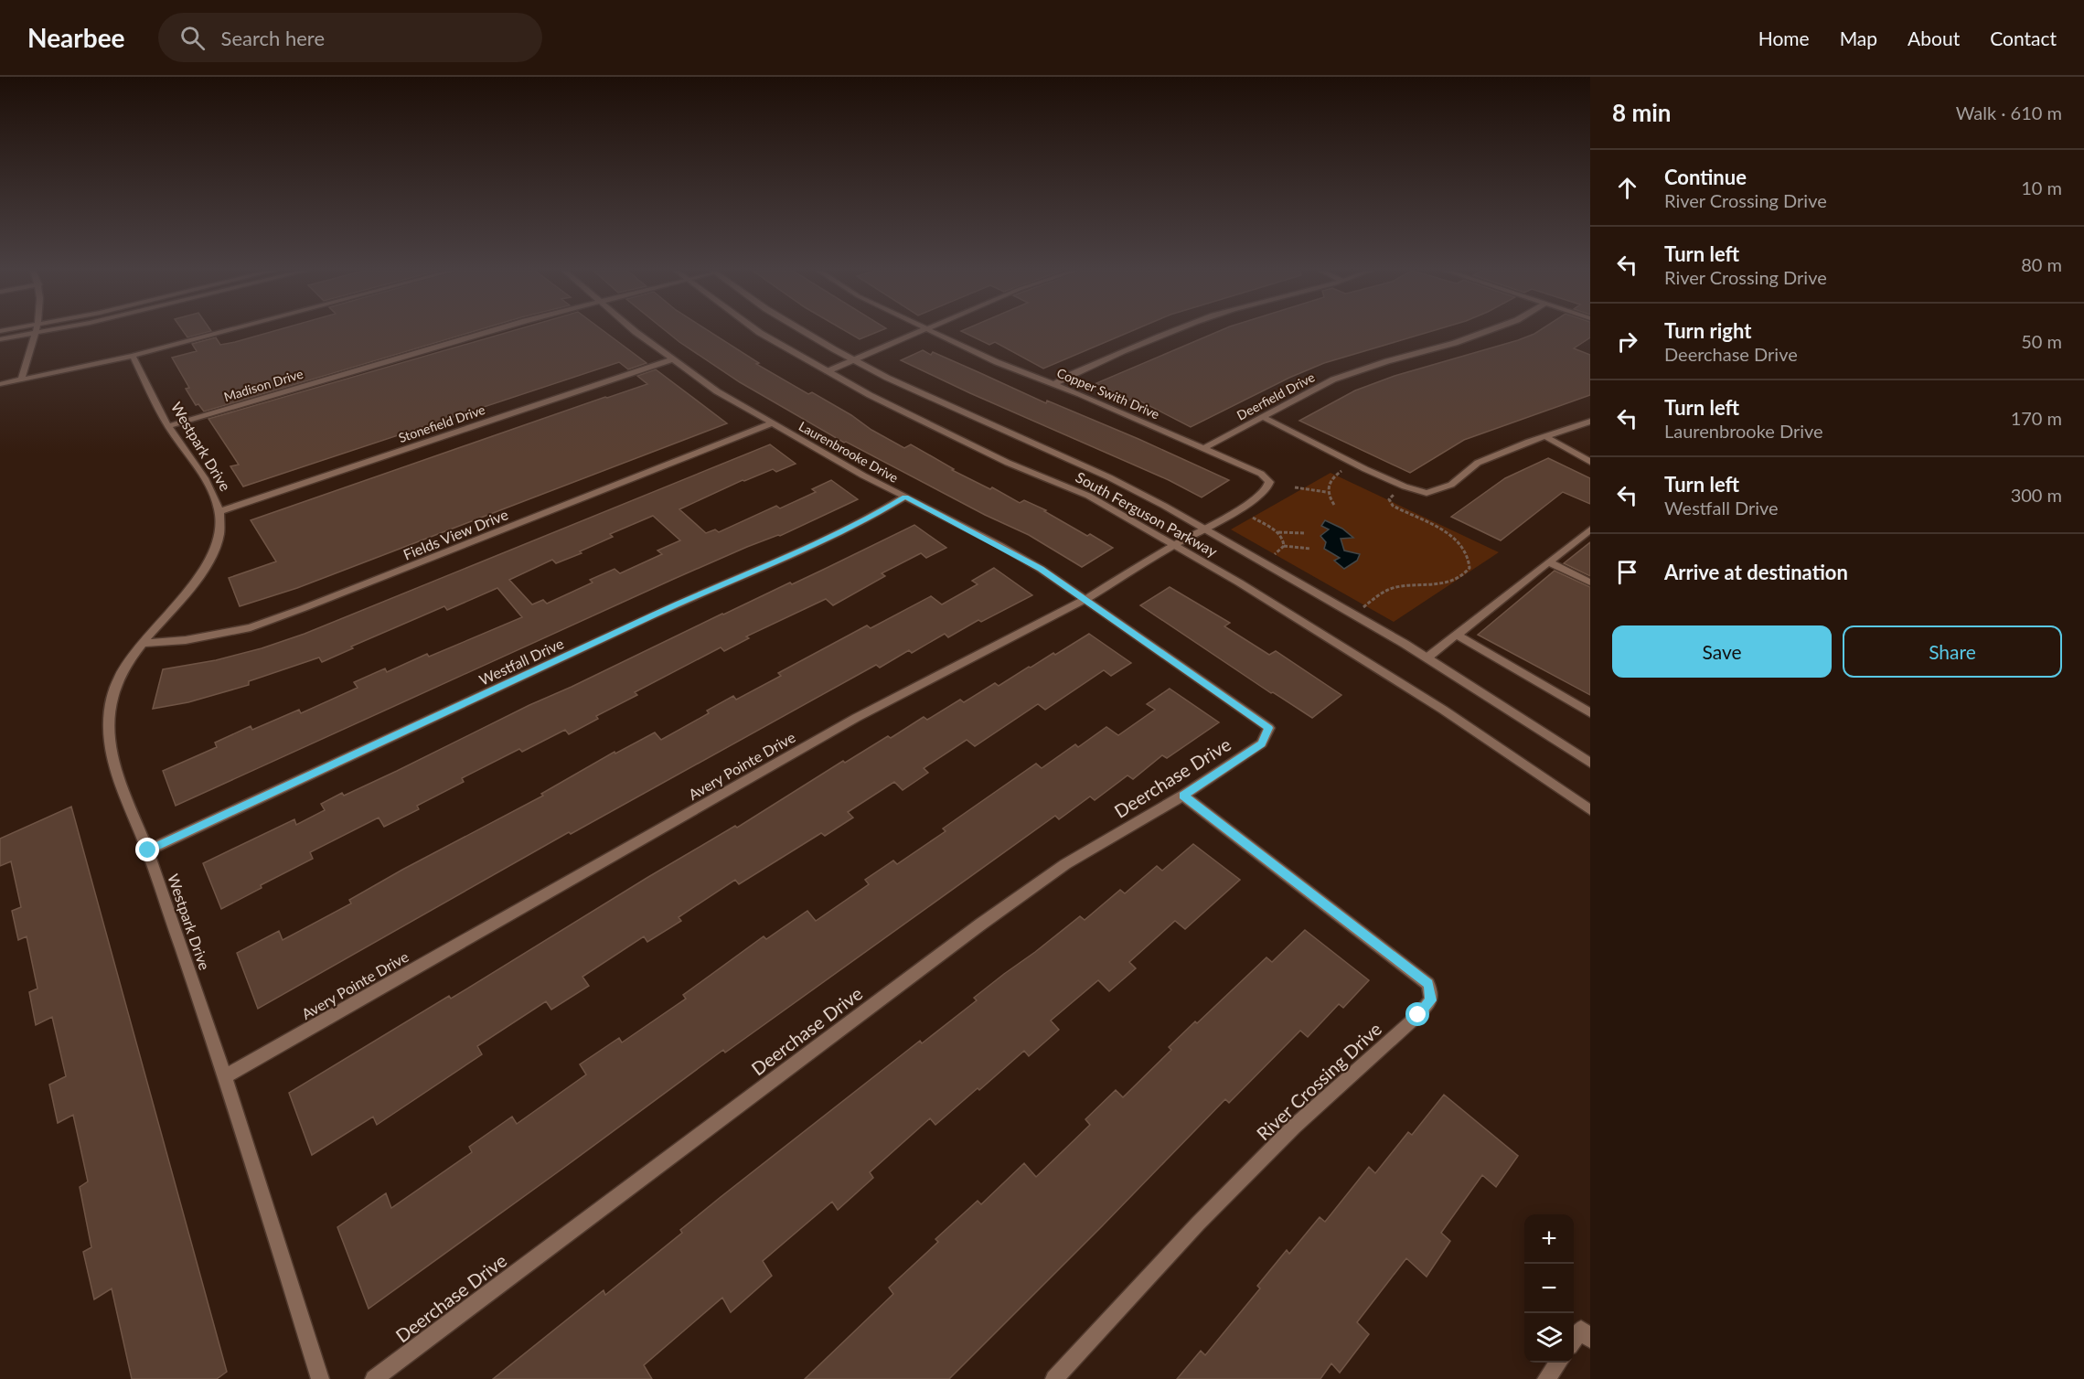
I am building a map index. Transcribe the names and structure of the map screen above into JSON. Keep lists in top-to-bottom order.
{
  "streets": {
    "street": [
      "Madison Drive",
      "Copper Swith Drive",
      "Deerfield Drive",
      "Stonefield Drive",
      "Westpark Drive",
      "Laurenbrooke Drive",
      "South Ferguson Parkway",
      "Fields View Drive",
      "Westfall Drive",
      "Avery Pointe Drive",
      "Deerchase Drive",
      "River Crossing Drive"
    ]
  },
  "crossings": [
    ["Madison Drive", "Westpark Drive"],
    ["Copper Swith Drive", "Deerfield Drive"],
    ["Copper Swith Drive", "Avery Pointe Drive"],
    ["Stonefield Drive", "Westpark Drive"],
    ["Stonefield Drive", "Laurenbrooke Drive"],
    ["Westpark Drive", "Fields View Drive"],
    ["Westpark Drive", "Westfall Drive"],
    ["Westpark Drive", "Avery Pointe Drive"],
    ["Laurenbrooke Drive", "Fields View Drive"],
    ["Laurenbrooke Drive", "Westfall Drive"],
    ["Laurenbrooke Drive", "Avery Pointe Drive"],
    ["Laurenbrooke Drive", "Deerchase Drive"],
    ["South Ferguson Parkway", "Avery Pointe Drive"],
    ["Deerchase Drive", "River Crossing Drive"]
  ],
  "page": {
    "header": "Nearbee",
    "search": "Search here",
    "nav": [
      "Home",
      "Map",
      "About",
      "Contact"
    ],
    "heading": ["8 min", "Walk · 610 m"],
    "list": [
      ["Continue", "River Crossing Drive", "10 m"],
      ["Turn left", "River Crossing Drive", "80 m"],
      ["Turn right", "Deerchase Drive", "50 m"],
      ["Turn left", "Laurenbrooke Drive", "170 m"],
      ["Turn left", "Westfall Drive", "300 m"],
      "Arrive at destination"
    ],
    "buttons": ["Save", "Share"],
    "map_buttons": ["+", "−"]
  }
}
